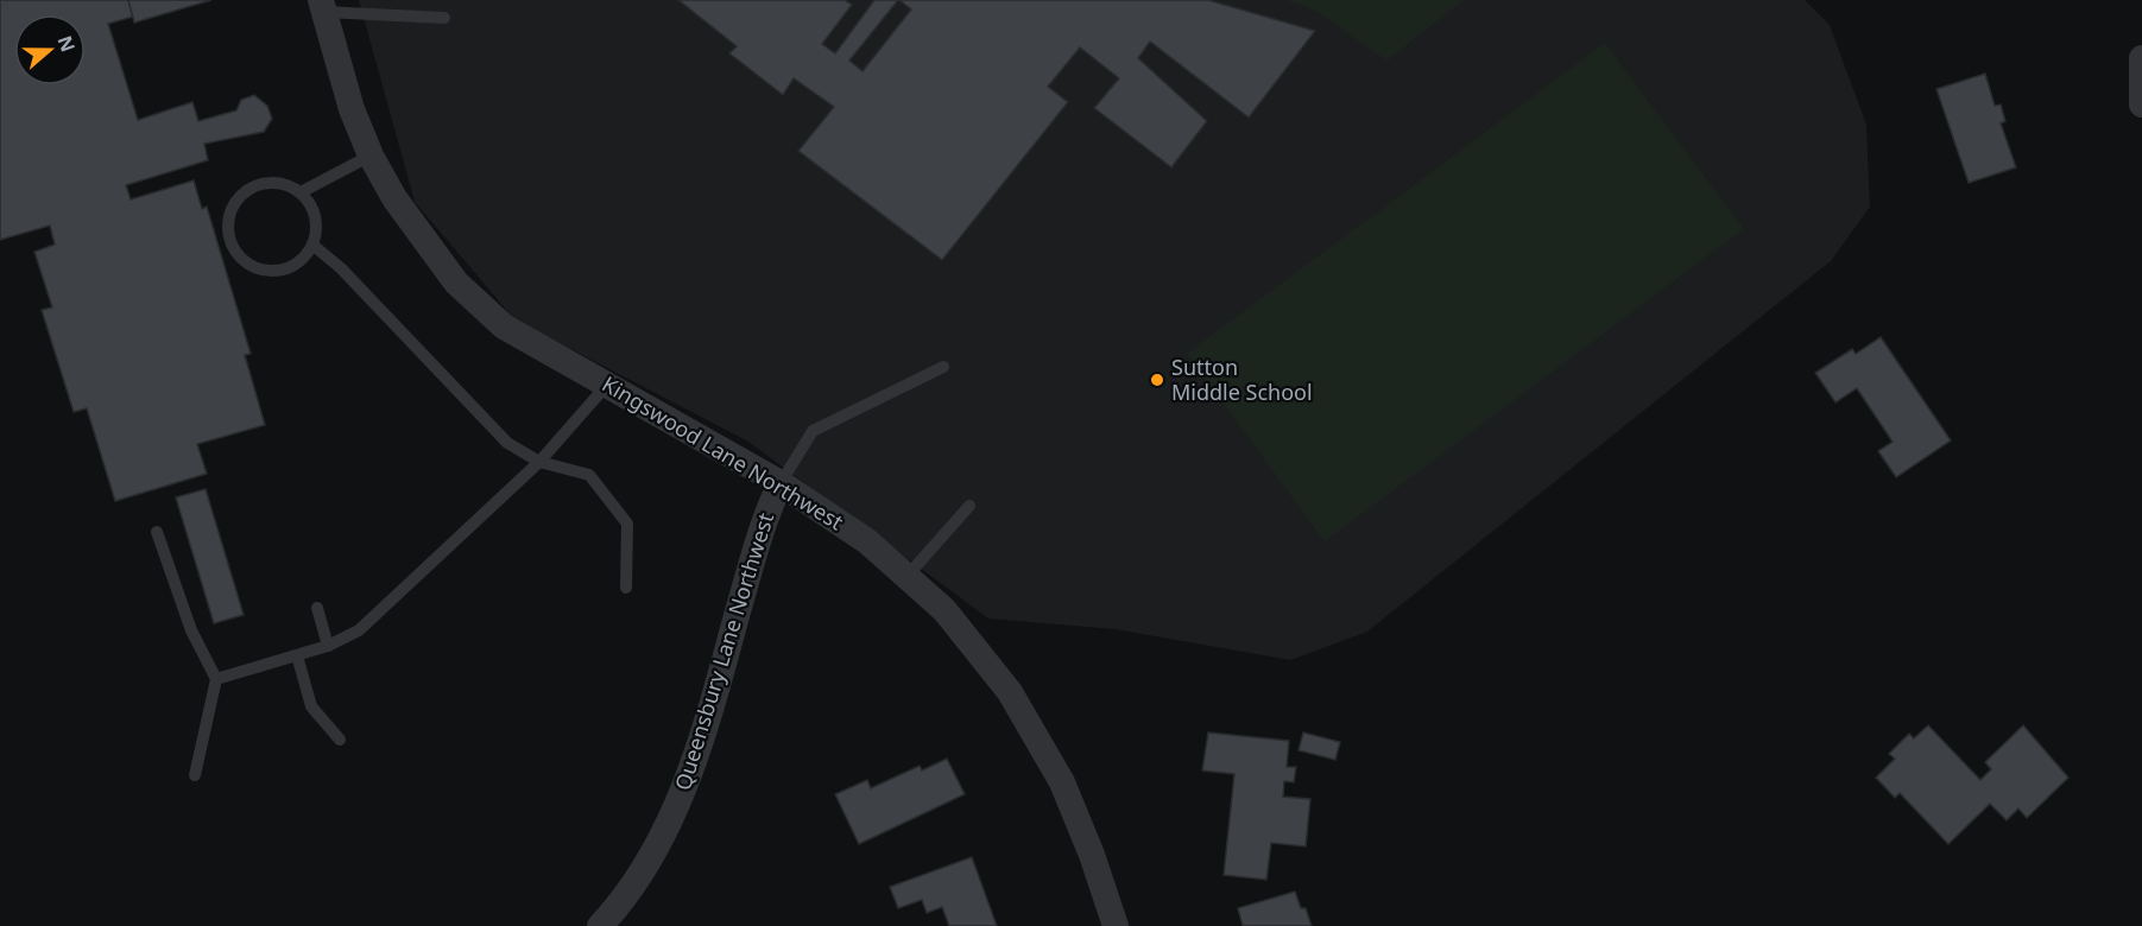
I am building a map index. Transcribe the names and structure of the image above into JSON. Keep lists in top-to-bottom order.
{
  "streets": {
    "street": ["Kingswood Lane Northwest", "Queensbury Lane Northwest"]
  },
  "crossings": [
    ["Kingswood Lane Northwest", "Queensbury Lane Northwest"]
  ],
  "places": ["Sutton Middle School"],
  "north": "right"
}
